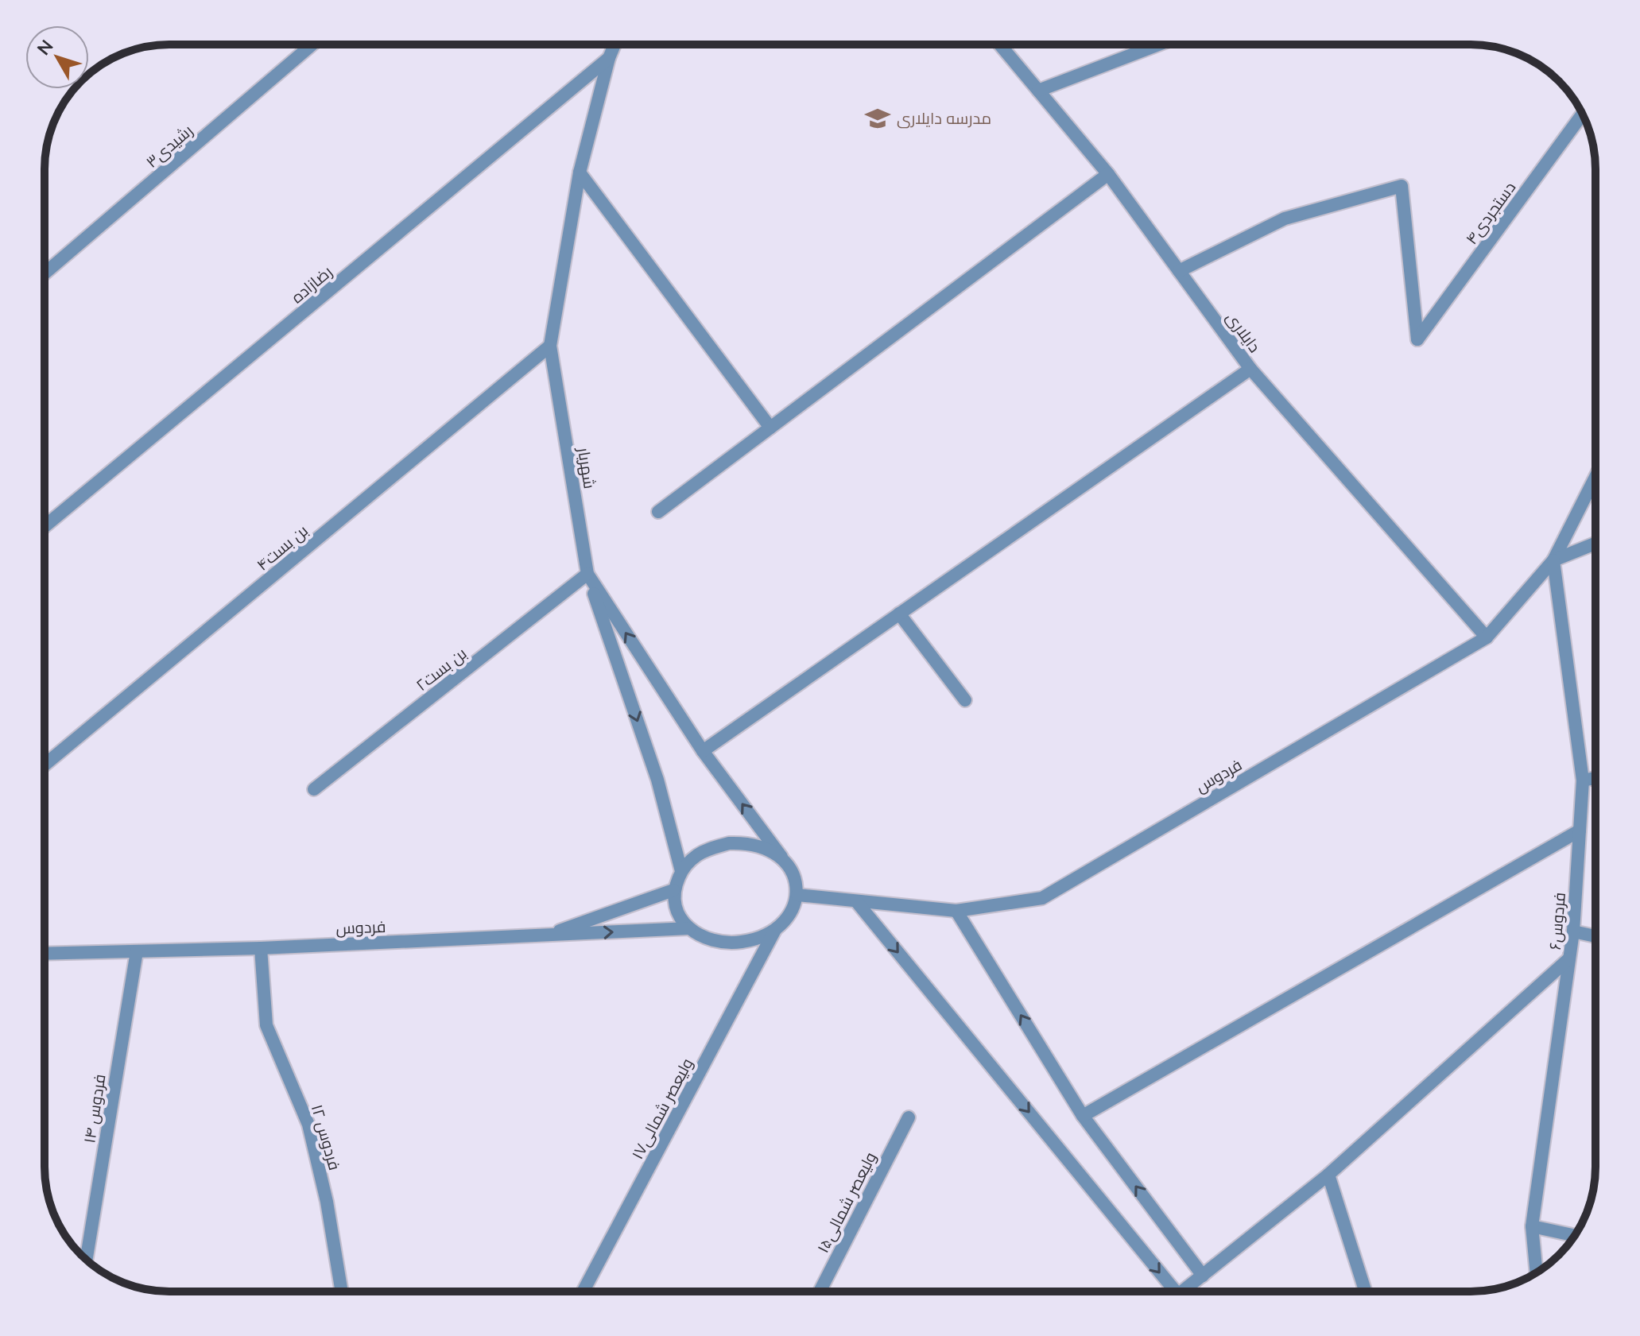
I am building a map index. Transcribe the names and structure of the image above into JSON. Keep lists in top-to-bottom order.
{
  "streets": {
    "street": [
      "رشیدی۳",
      "دستجردی۴",
      "رضازاده",
      "دایلاری",
      "شهریار",
      "بن بست۴",
      "بن بست۲",
      "فردوس",
      "فردوس۶",
      "فردوس ۱۴",
      "ولیعصر شمالی۱۷",
      "فردوس ۱۲",
      "ولیعصر شمالی۱۵"
    ]
  },
  "crossings": [
    ["دستجردی۴", "دایلاری"],
    ["رضازاده", "شهریار"],
    ["دایلاری", "فردوس"],
    ["شهریار", "بن بست۴"],
    ["شهریار", "بن بست۲"],
    ["شهریار", "فردوس"],
    ["شهریار", "ولیعصر شمالی۱۷"],
    ["فردوس", "فردوس۶"],
    ["فردوس", "فردوس ۱۴"],
    ["فردوس", "ولیعصر شمالی۱۷"],
    ["فردوس", "فردوس ۱۲"]
  ],
  "places": {
    "school or university": ["مدرسه دایلاری"]
  },
  "north": "top left"
}
